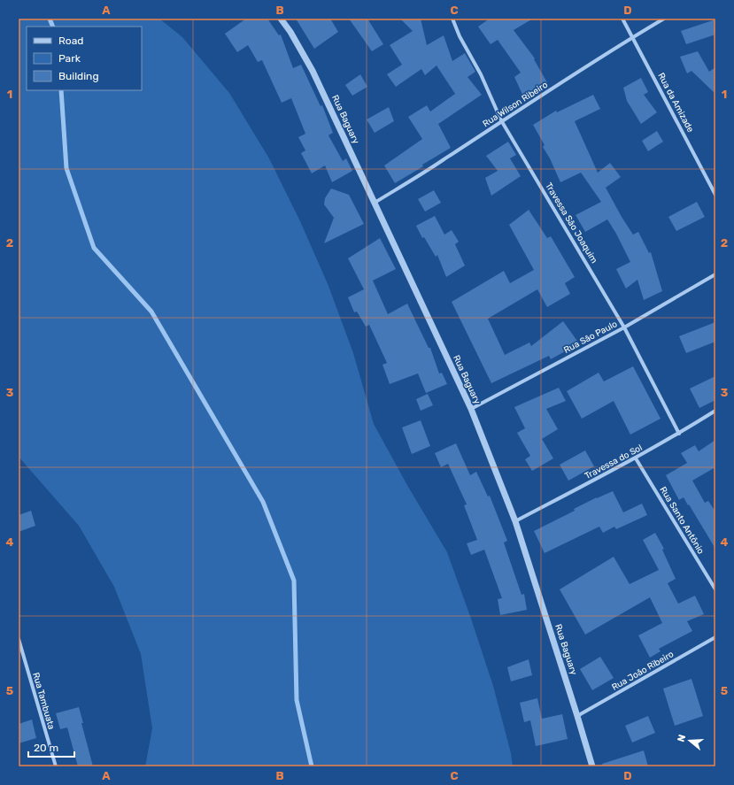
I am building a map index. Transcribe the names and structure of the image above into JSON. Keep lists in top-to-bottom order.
{
  "streets": {
    "street": [
      "Rua da Amizade",
      "Rua Wilson Ribeiro",
      "Rua Baguary",
      "Travessa São Joaquim",
      "Rua São Paulo",
      "Travessa do Sol",
      "Rua Santo Antônio",
      "Rua João Ribeiro",
      "Rua Tambuata"
    ]
  },
  "crossings": [
    ["Rua da Amizade", "Rua Wilson Ribeiro"],
    ["Rua Wilson Ribeiro", "Rua Baguary"],
    ["Rua Wilson Ribeiro", "Travessa São Joaquim"],
    ["Rua Baguary", "Rua São Paulo"],
    ["Rua Baguary", "Travessa do Sol"],
    ["Rua Baguary", "Rua João Ribeiro"],
    ["Travessa São Joaquim", "Rua São Paulo"],
    ["Travessa São Joaquim", "Travessa do Sol"],
    ["Travessa do Sol", "Rua Santo Antônio"]
  ],
  "legend": ["Road", "Park", "Building"],
  "scale_bar": "20 m",
  "north": "left",
  "grid": {
    "columns": [
      "A",
      "B",
      "C",
      "D"
    ],
    "rows": [
      "1",
      "2",
      "3",
      "4",
      "5"
    ]
  }
}
